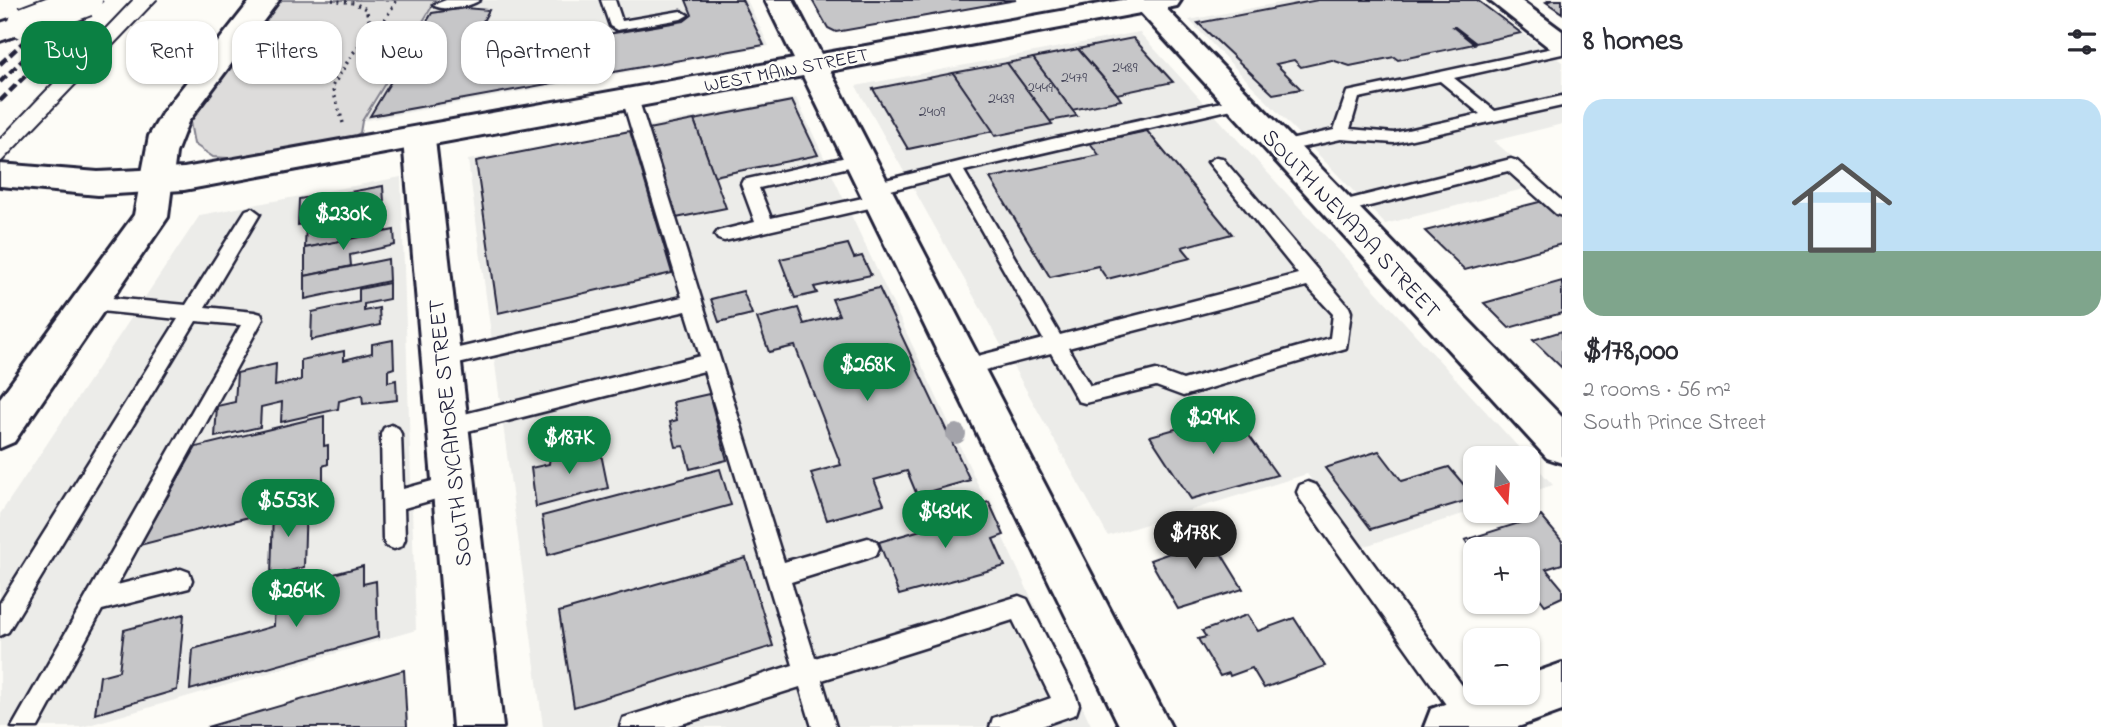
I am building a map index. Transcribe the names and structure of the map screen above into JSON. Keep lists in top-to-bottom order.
{
  "streets": {
    "street": ["WEST MAIN STREET", "SOUTH NEVADA STREET", "SOUTH SYCAMORE STREET"]
  },
  "crossings": [
    ["WEST MAIN STREET", "SOUTH NEVADA STREET"],
    ["WEST MAIN STREET", "SOUTH SYCAMORE STREET"]
  ],
  "house_numbers": [
    "2489",
    "2479",
    "2449",
    "2439",
    "2409"
  ],
  "north": "bottom",
  "page": {
    "heading": "8 homes",
    "chip": [
      "Buy",
      "Rent",
      "Filters",
      "New",
      "Apartment"
    ],
    "list": [
      {
        "name": "$178,000",
        "note": "2 rooms · 56 m² · South Prince Street"
      }
    ],
    "price": [
      "$230K",
      "$268K",
      "$294K",
      "$187K",
      "$553K",
      "$434K",
      "$178K",
      "$264K"
    ],
    "map_buttons": ["+", "−"]
  }
}
